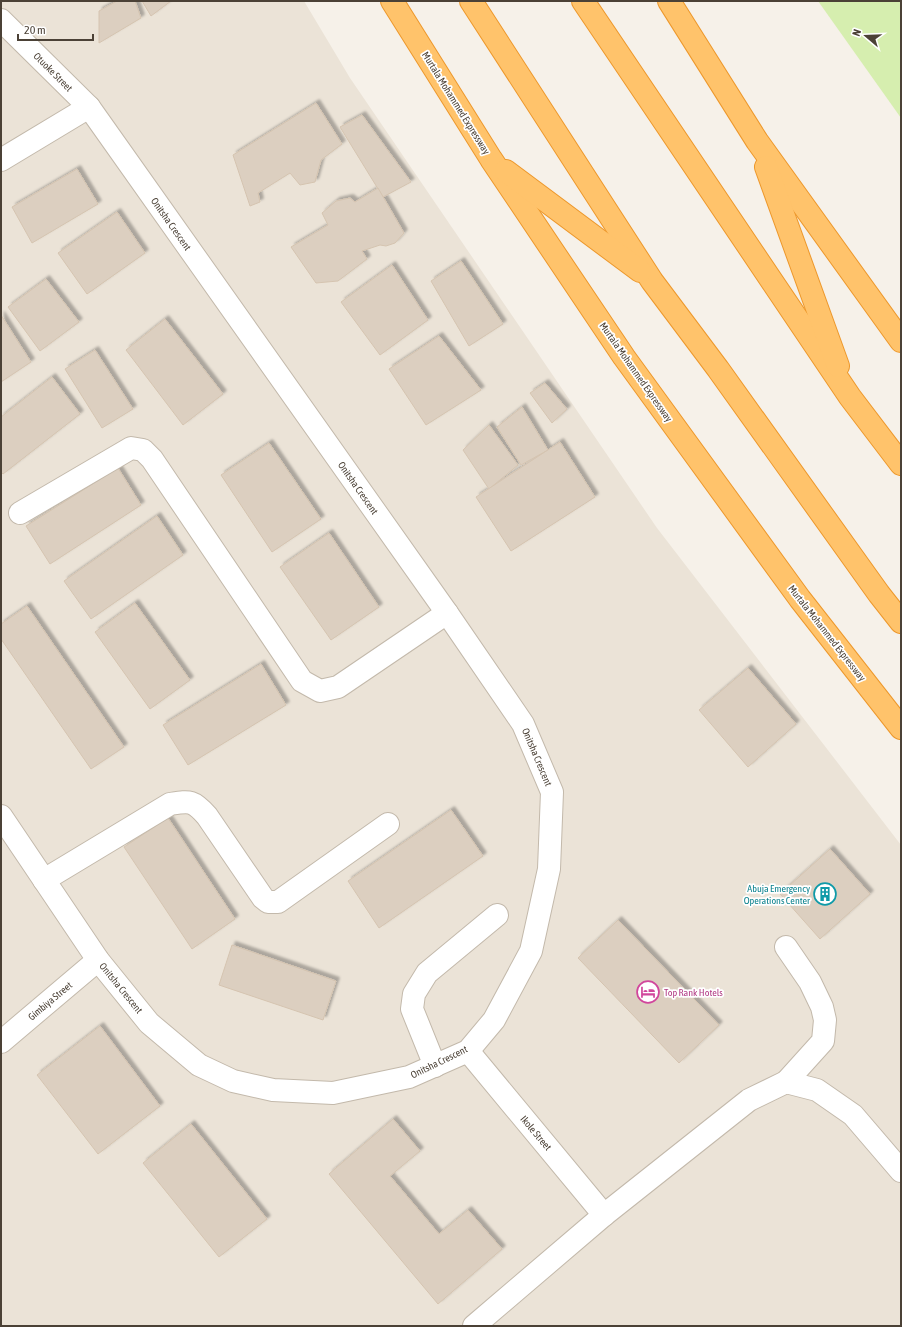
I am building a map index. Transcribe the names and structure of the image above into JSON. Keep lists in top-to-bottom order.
{
  "streets": {
    "highway": ["Murtala Mohammed Expressway"],
    "street": [
      "Otuoke Street",
      "Onitsha Crescent",
      "Gimbiya Street",
      "Ikole Street"
    ]
  },
  "crossings": [
    ["Otuoke Street", "Onitsha Crescent"],
    ["Onitsha Crescent", "Gimbiya Street"],
    ["Onitsha Crescent", "Ikole Street"]
  ],
  "places": {
    "building": ["Abuja Emergency Operations Center"],
    "hotel": ["Top Rank Hotels"]
  },
  "scale_bar": "20 m",
  "north": "left"
}
